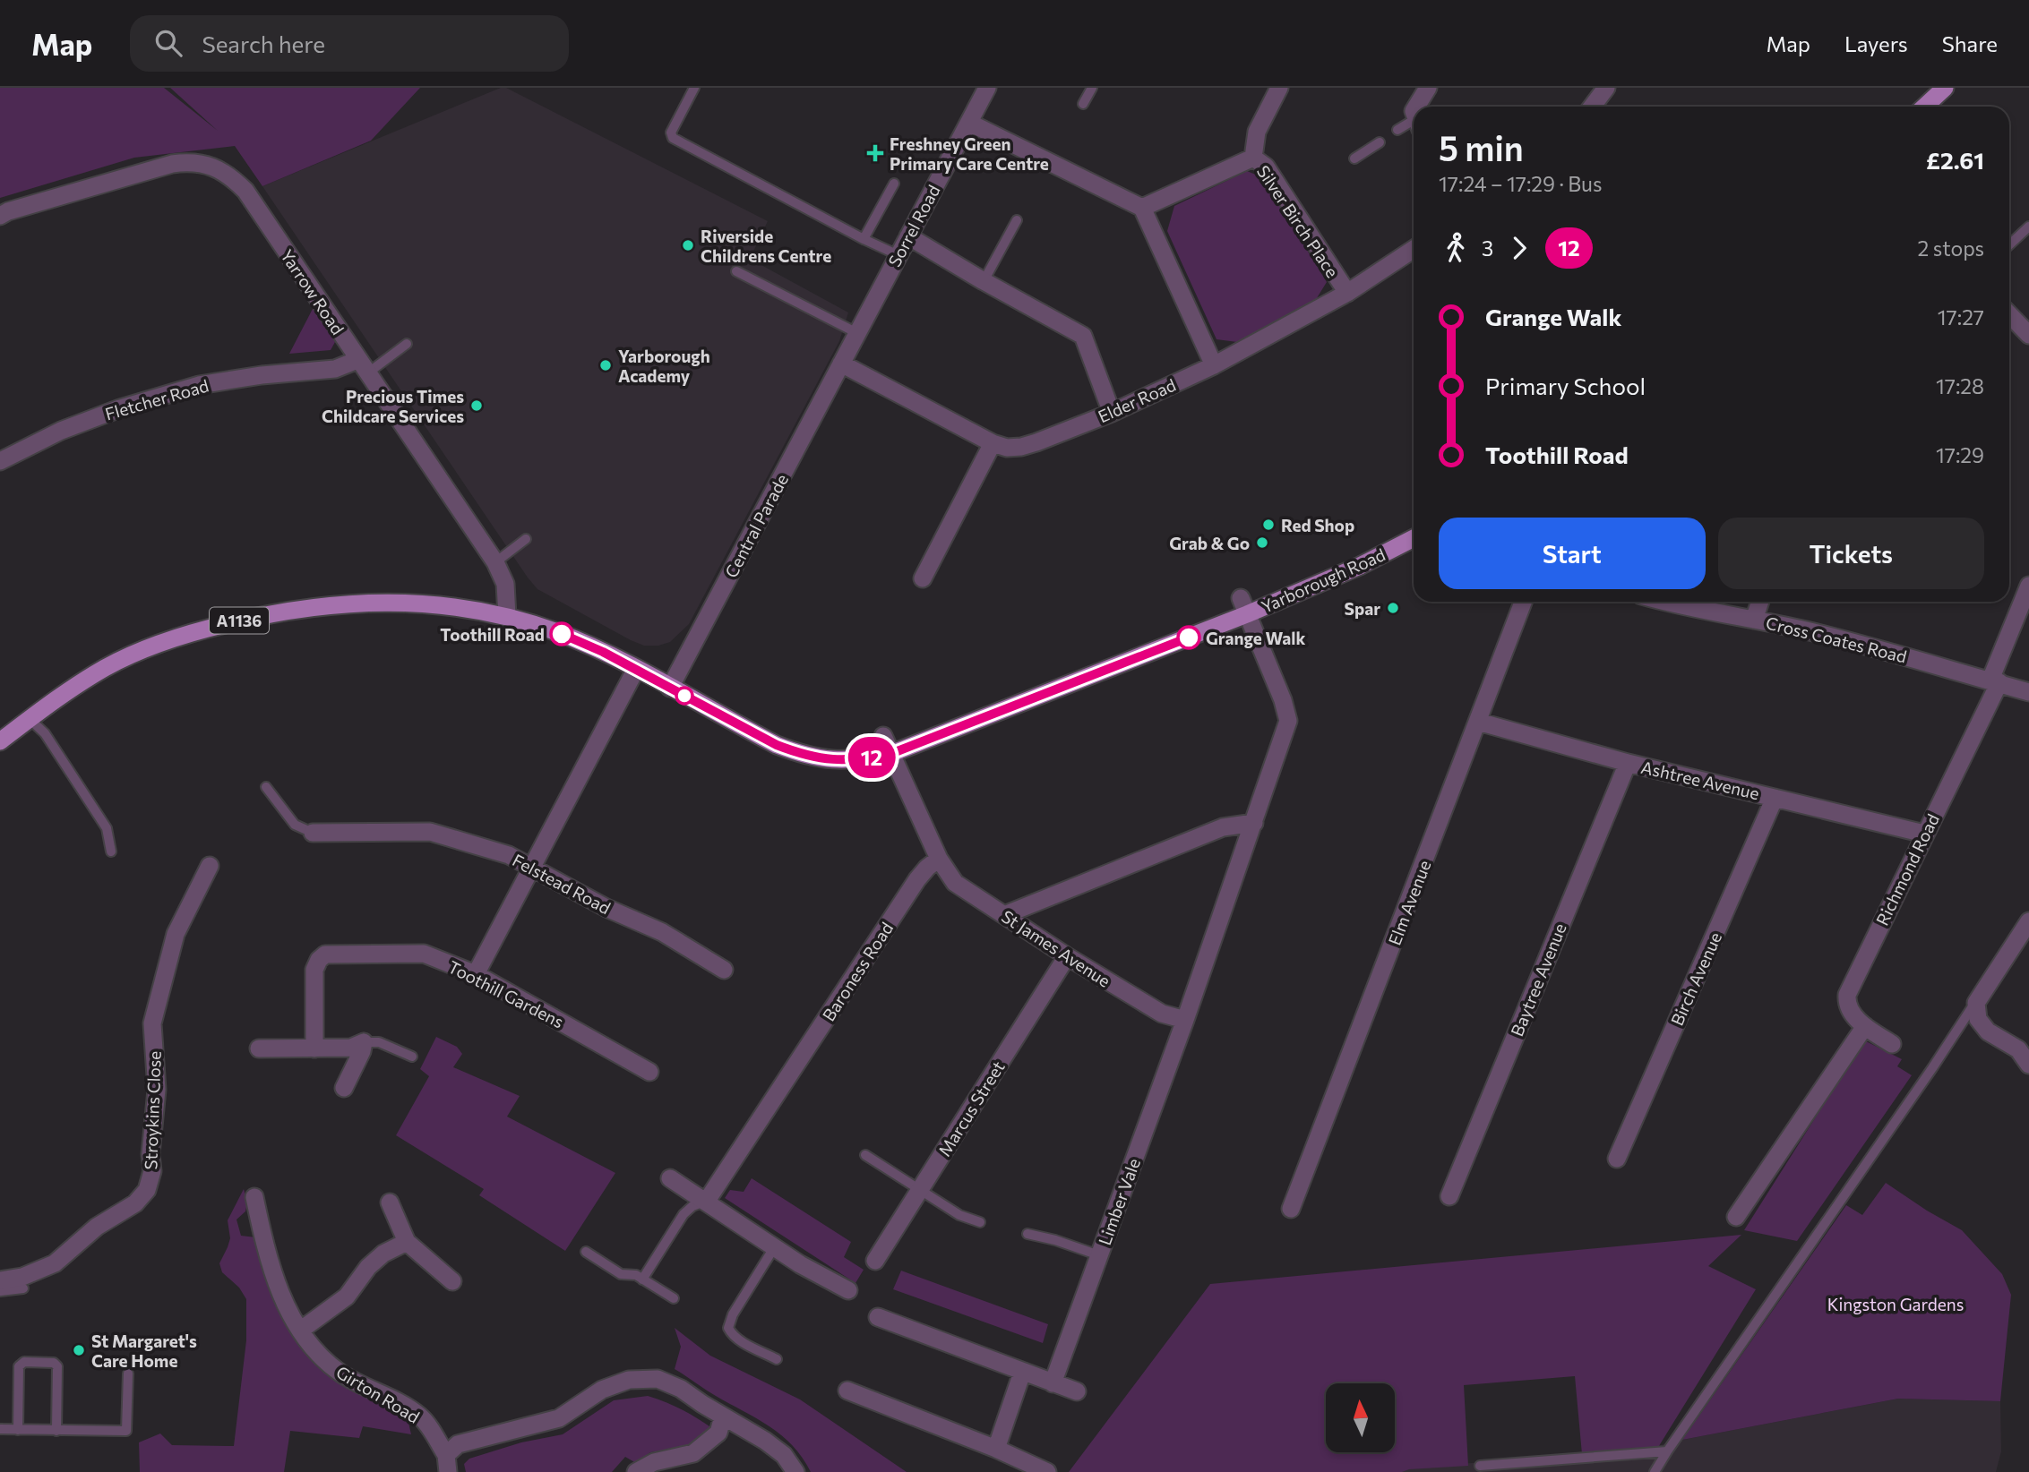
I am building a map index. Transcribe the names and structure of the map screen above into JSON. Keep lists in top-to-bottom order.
{
  "streets": {
    "main road": ["Yarborough Road", "A1136"],
    "street": [
      "Silver Birch Place",
      "Sorrel Road",
      "Yarrow Road",
      "Fletcher Road",
      "Elder Road",
      "Central Parade",
      "Cross Coates Road",
      "Ashtree Avenue",
      "Richmond Road",
      "Felstead Road",
      "Elm Avenue",
      "St James Avenue",
      "Baroness Road",
      "Birch Avenue",
      "Baytree Avenue",
      "Toothill Gardens",
      "Marcus Street",
      "Stroykins Close",
      "Limber Vale",
      "Girton Road"
    ]
  },
  "crossings": [
    ["Silver Birch Place", "Elder Road"],
    ["Sorrel Road", "Elder Road"],
    ["Sorrel Road", "Central Parade"],
    ["Yarrow Road", "Fletcher Road"],
    ["Yarrow Road", "Yarborough Road"],
    ["Elder Road", "Central Parade"],
    ["Central Parade", "Yarborough Road"],
    ["Cross Coates Road", "Richmond Road"],
    ["Ashtree Avenue", "Richmond Road"],
    ["Ashtree Avenue", "Elm Avenue"],
    ["Ashtree Avenue", "Birch Avenue"],
    ["Ashtree Avenue", "Baytree Avenue"],
    ["St James Avenue", "Baroness Road"],
    ["St James Avenue", "Marcus Street"],
    ["St James Avenue", "Limber Vale"]
  ],
  "parks": ["Kingston Gardens"],
  "places": {
    "health": ["Freshney Green Primary Care Centre"],
    "other": [
      "Riverside Childrens Centre",
      "Yarborough Academy",
      "Precious Times Childcare Services",
      "Red Shop",
      "Grab & Go",
      "Spar",
      "Toothill Road",
      "Grange Walk",
      "St Margaret's Care Home"
    ]
  },
  "lines": ["bus line 12"],
  "north": "top",
  "page": {
    "header": "Map",
    "search": "Search here",
    "nav": ["Map", "Layers", "Share"],
    "on_map": "12",
    "heading": ["5 min", "17:24 – 17:29 · Bus", "£2.61"],
    "legs": ["3", "12", "2 stops"],
    "list": [
      {
        "name": "Grange Walk",
        "value": "17:27"
      },
      {
        "name": "Primary School",
        "value": "17:28"
      },
      {
        "name": "Toothill Road",
        "value": "17:29"
      }
    ],
    "buttons": ["Start", "Tickets"]
  }
}
